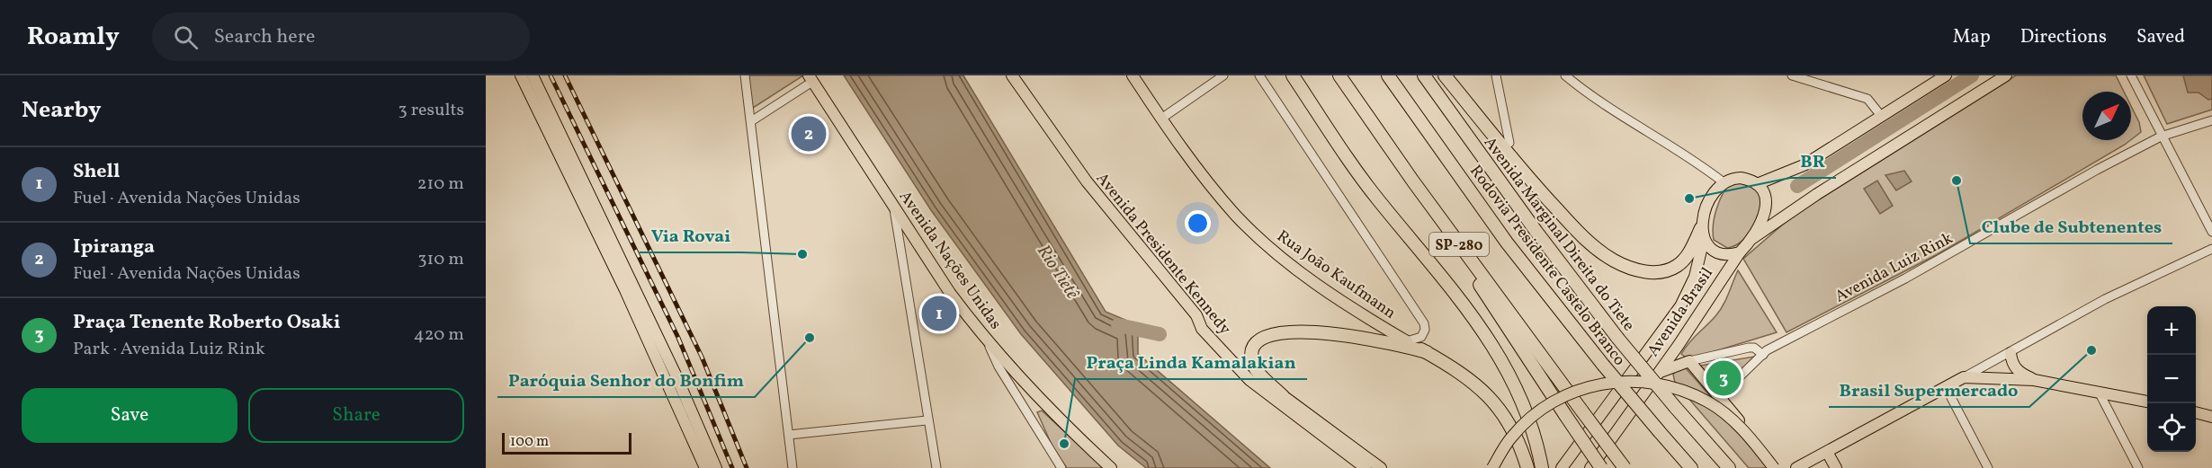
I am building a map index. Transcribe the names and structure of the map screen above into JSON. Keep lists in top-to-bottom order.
{
  "streets": {
    "highway": ["Avenida Marginal Direita do Tiete", "SP-280", "Rodovia Presidente Castelo Branco"],
    "main road": [
      "Avenida Presidente Kennedy",
      "Avenida Nações Unidas",
      "Rua João Kaufmann",
      "Avenida Brasil"
    ],
    "street": ["Avenida Luiz Rink"]
  },
  "water": ["Rio Tietê"],
  "places": [
    "Clube de Subtenentes",
    "BR",
    "Via Rovai",
    "Paróquia Senhor do Bonfim",
    "Brasil Supermercado",
    "Praça Linda Kamalakian"
  ],
  "scale_bar": "100 m",
  "north": "top right",
  "page": {
    "header": "Roamly",
    "search": "Search here",
    "nav": ["Map", "Directions", "Saved"],
    "heading": ["Nearby", "3 results"],
    "pins": ["2", "1", "3"],
    "list": [
      {
        "mark": "1",
        "name": "Shell",
        "note": "Fuel · Avenida Nações Unidas",
        "value": "210 m"
      },
      {
        "mark": "2",
        "name": "Ipiranga",
        "note": "Fuel · Avenida Nações Unidas",
        "value": "310 m"
      },
      {
        "mark": "3",
        "name": "Praça Tenente Roberto Osaki",
        "note": "Park · Avenida Luiz Rink",
        "value": "420 m"
      }
    ],
    "map_buttons": ["+", "−"],
    "buttons": ["Save", "Share"],
    "scale": "100 m"
  }
}
